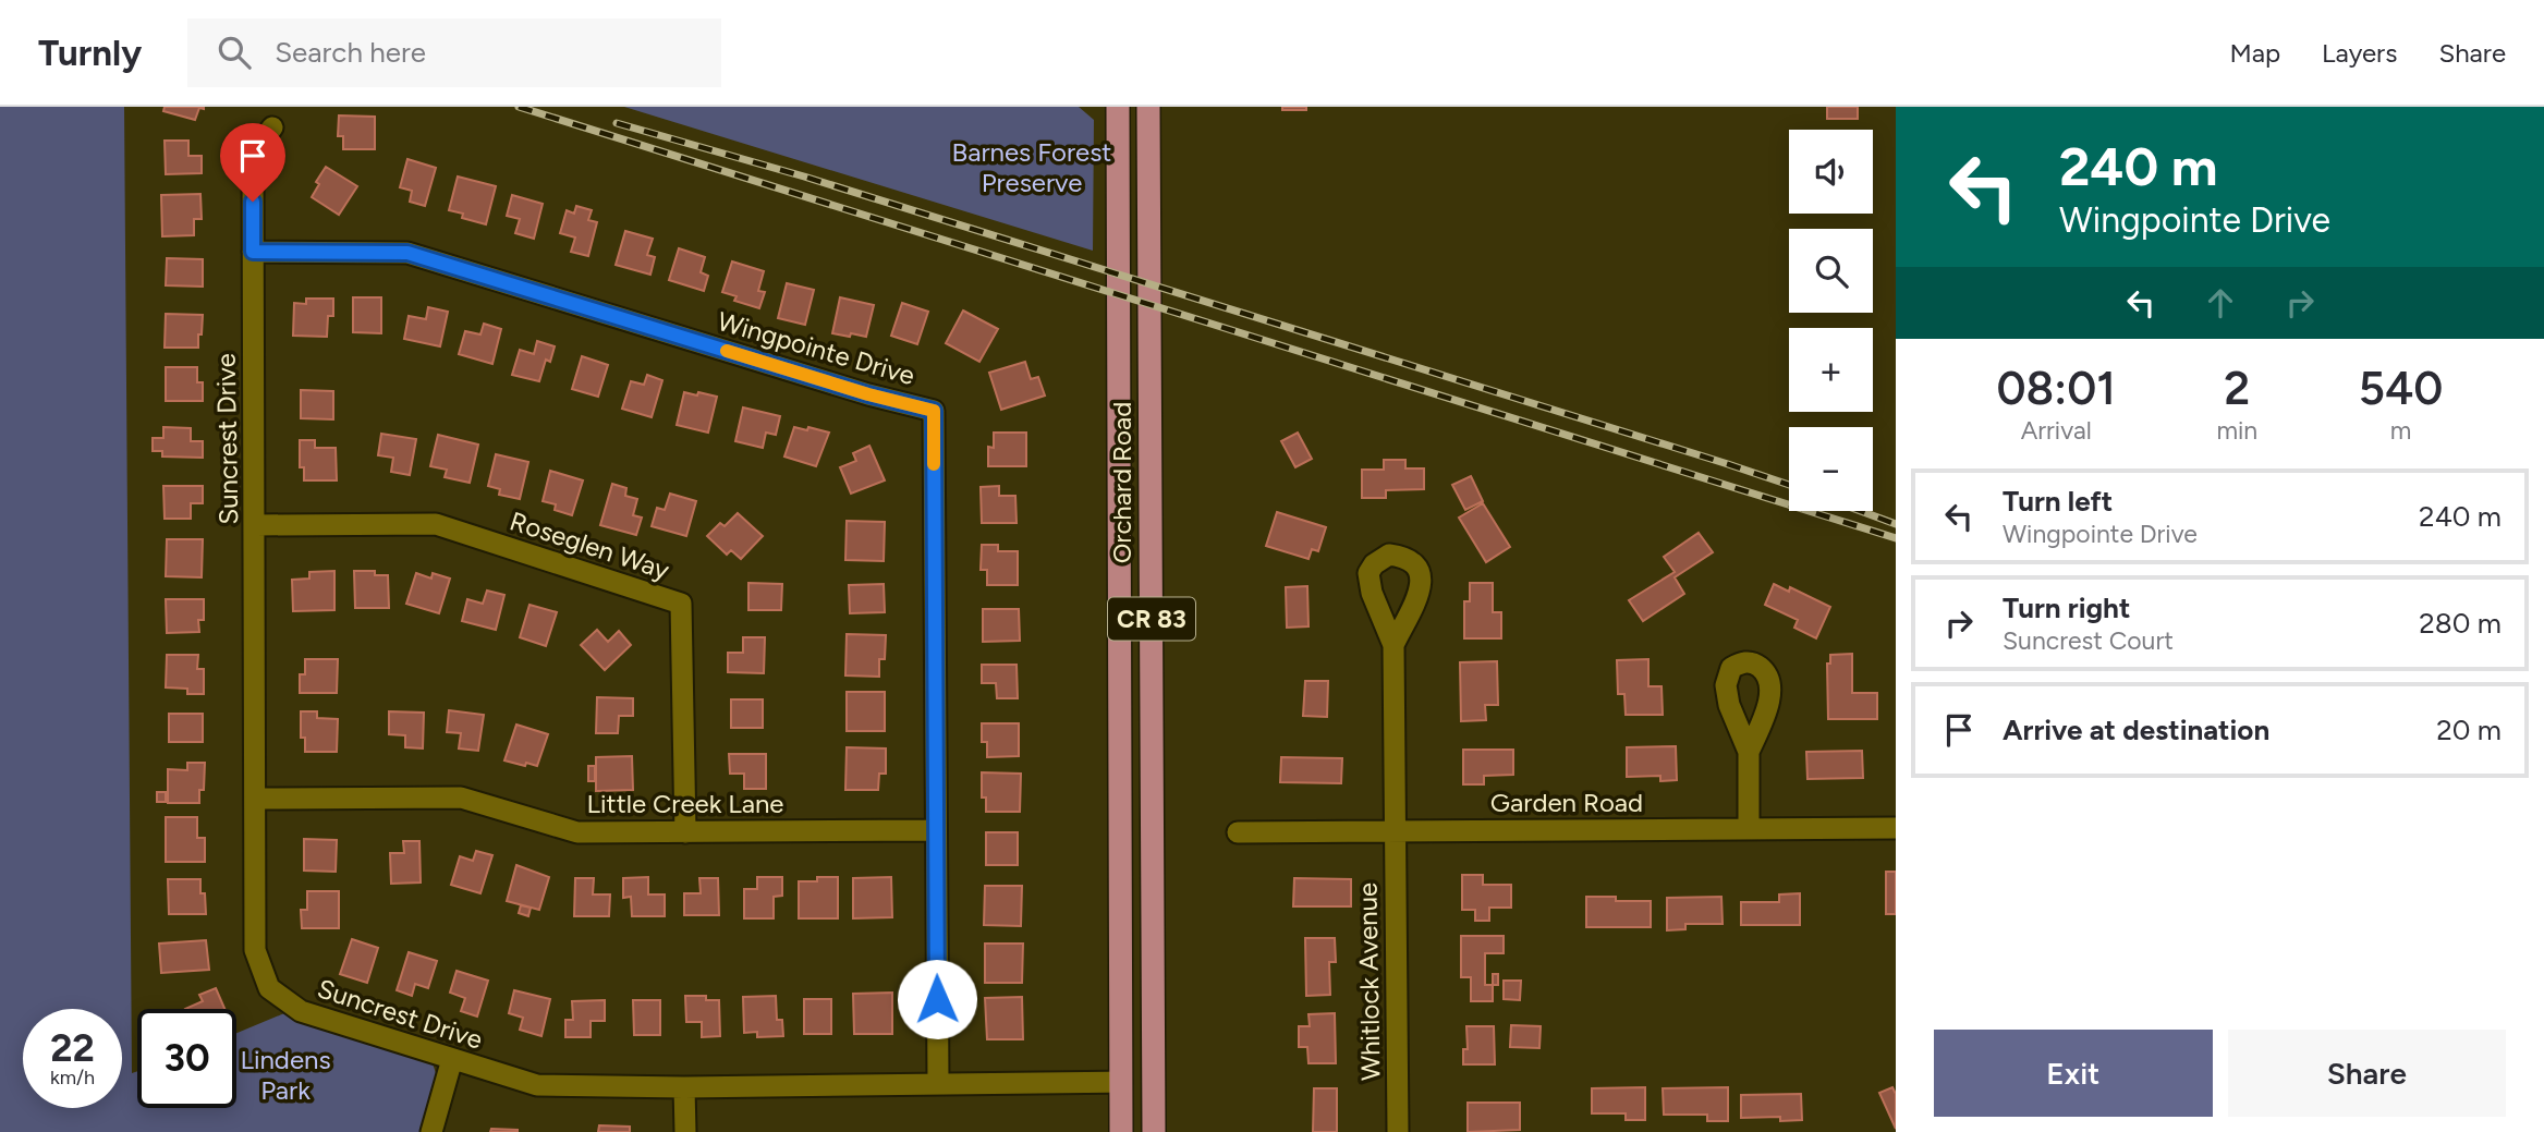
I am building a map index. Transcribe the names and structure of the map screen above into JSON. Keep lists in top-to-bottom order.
{
  "streets": {
    "main road": ["Orchard Road", "CR 83"],
    "street": [
      "Wingpointe Drive",
      "Suncrest Drive",
      "Roseglen Way",
      "Garden Road",
      "Little Creek Lane",
      "Whitlock Avenue"
    ]
  },
  "crossings": [
    ["Wingpointe Drive", "Suncrest Drive"],
    ["Wingpointe Drive", "Little Creek Lane"],
    ["Suncrest Drive", "Orchard Road"],
    ["Suncrest Drive", "Roseglen Way"],
    ["Suncrest Drive", "Little Creek Lane"],
    ["Roseglen Way", "Little Creek Lane"],
    ["Garden Road", "Whitlock Avenue"]
  ],
  "parks": ["Barnes Forest Preserve", "Lindens Park"],
  "page": {
    "header": "Turnly",
    "search": "Search here",
    "nav": ["Map", "Layers", "Share"],
    "turn": ["240 m", "Wingpointe Drive"],
    "map_buttons": ["+", "−"],
    "eta": [
      "08:01",
      "Arrival",
      "2",
      "min",
      "540",
      "m"
    ],
    "list": [
      {
        "name": "Turn left",
        "note": "Wingpointe Drive",
        "value": "240 m"
      },
      {
        "name": "Turn right",
        "note": "Suncrest Court",
        "value": "280 m"
      },
      {
        "name": "Arrive at destination",
        "value": "20 m"
      }
    ],
    "speed": "22 km/h",
    "limit": "30",
    "buttons": ["Exit", "Share"]
  }
}
